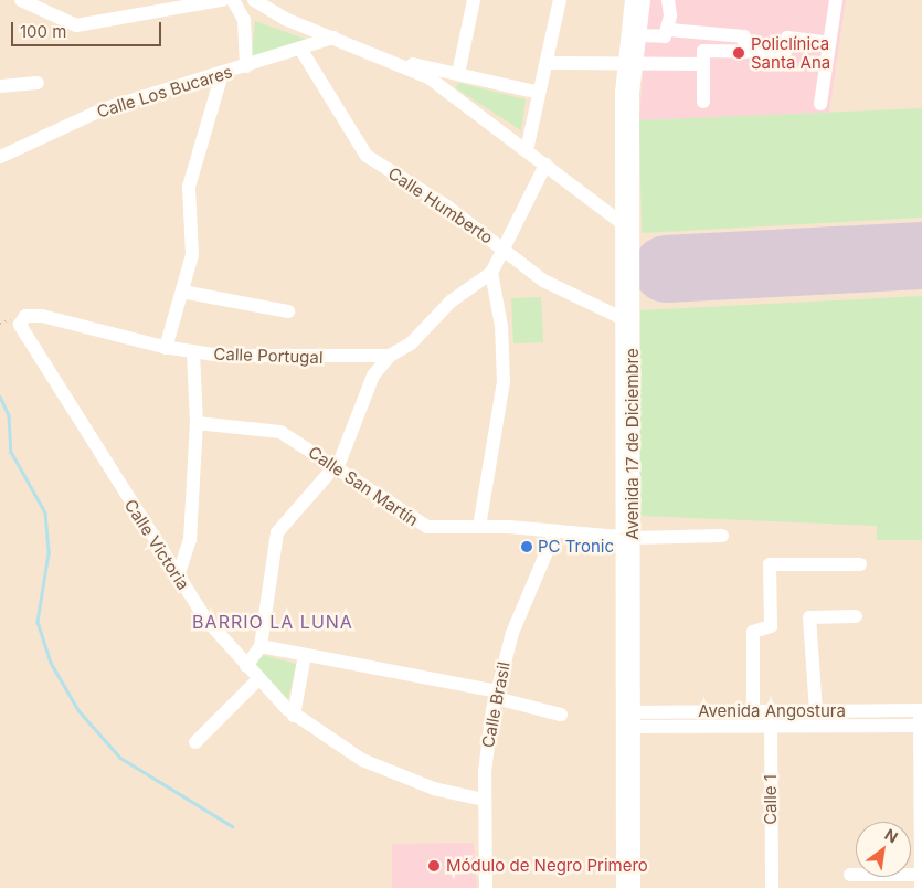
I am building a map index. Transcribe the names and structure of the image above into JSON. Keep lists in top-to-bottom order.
{
  "streets": {
    "street": [
      "Calle Los Bucares",
      "Calle Humberto",
      "Calle Portugal",
      "Avenida 17 de Diciembre",
      "Calle San Martín",
      "Calle Victoria",
      "Calle Brasil",
      "Avenida Angostura",
      "Calle 1"
    ]
  },
  "crossings": [
    ["Calle Los Bucares", "Calle Humberto"],
    ["Calle Humberto", "Avenida 17 de Diciembre"],
    ["Calle Portugal", "Calle Victoria"],
    ["Avenida 17 de Diciembre", "Calle San Martín"],
    ["Avenida 17 de Diciembre", "Avenida Angostura"],
    ["Calle San Martín", "Calle Brasil"],
    ["Calle Victoria", "Calle Brasil"],
    ["Avenida Angostura", "Calle 1"]
  ],
  "districts": ["BARRIO LA LUNA"],
  "places": ["Policlínica Santa Ana", "PC Tronic", "Módulo de Negro Primero"],
  "scale_bar": "100 m",
  "north": "top right"
}
